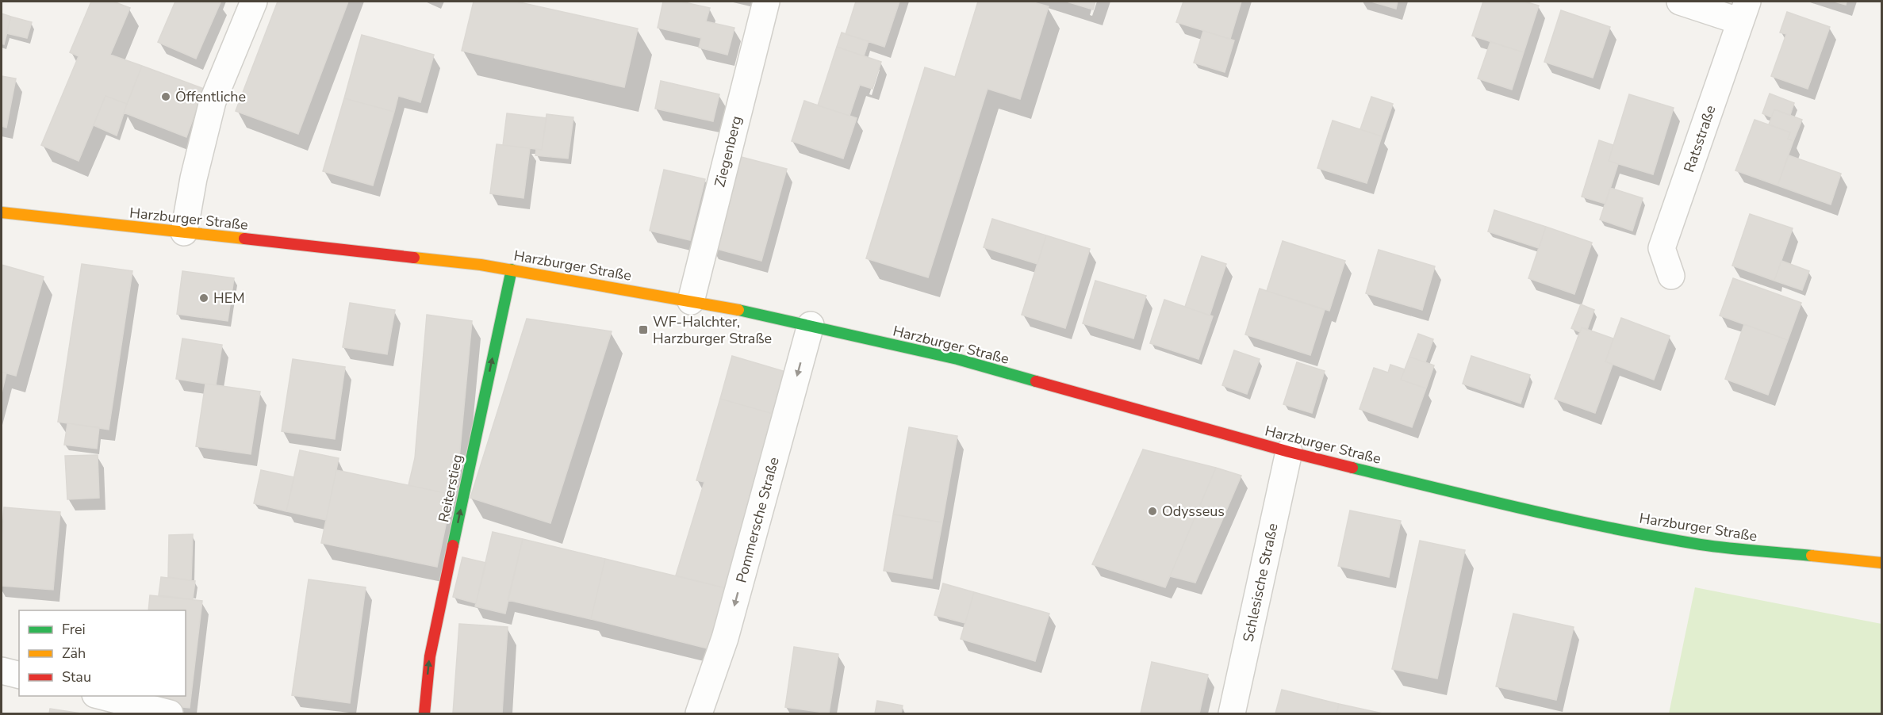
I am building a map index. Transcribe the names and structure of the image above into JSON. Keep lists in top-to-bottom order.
{
  "streets": {
    "main road": ["Harzburger Straße", "Reiterstieg"],
    "street": [
      "Ratsstraße",
      "Ziegenberg",
      "Pommersche Straße",
      "Schlesische Straße"
    ]
  },
  "crossings": [
    ["Ziegenberg", "Harzburger Straße"],
    ["Harzburger Straße", "Reiterstieg"],
    ["Harzburger Straße", "Pommersche Straße"],
    ["Harzburger Straße", "Schlesische Straße"]
  ],
  "one_way": ["Reiterstieg", "Pommersche Straße"],
  "places": {
    "other": ["Öffentliche", "HEM", "Odysseus"],
    "transit": ["WF-Halchter, Harzburger Straße"]
  },
  "legend": ["Frei", "Zäh", "Stau"]
}
